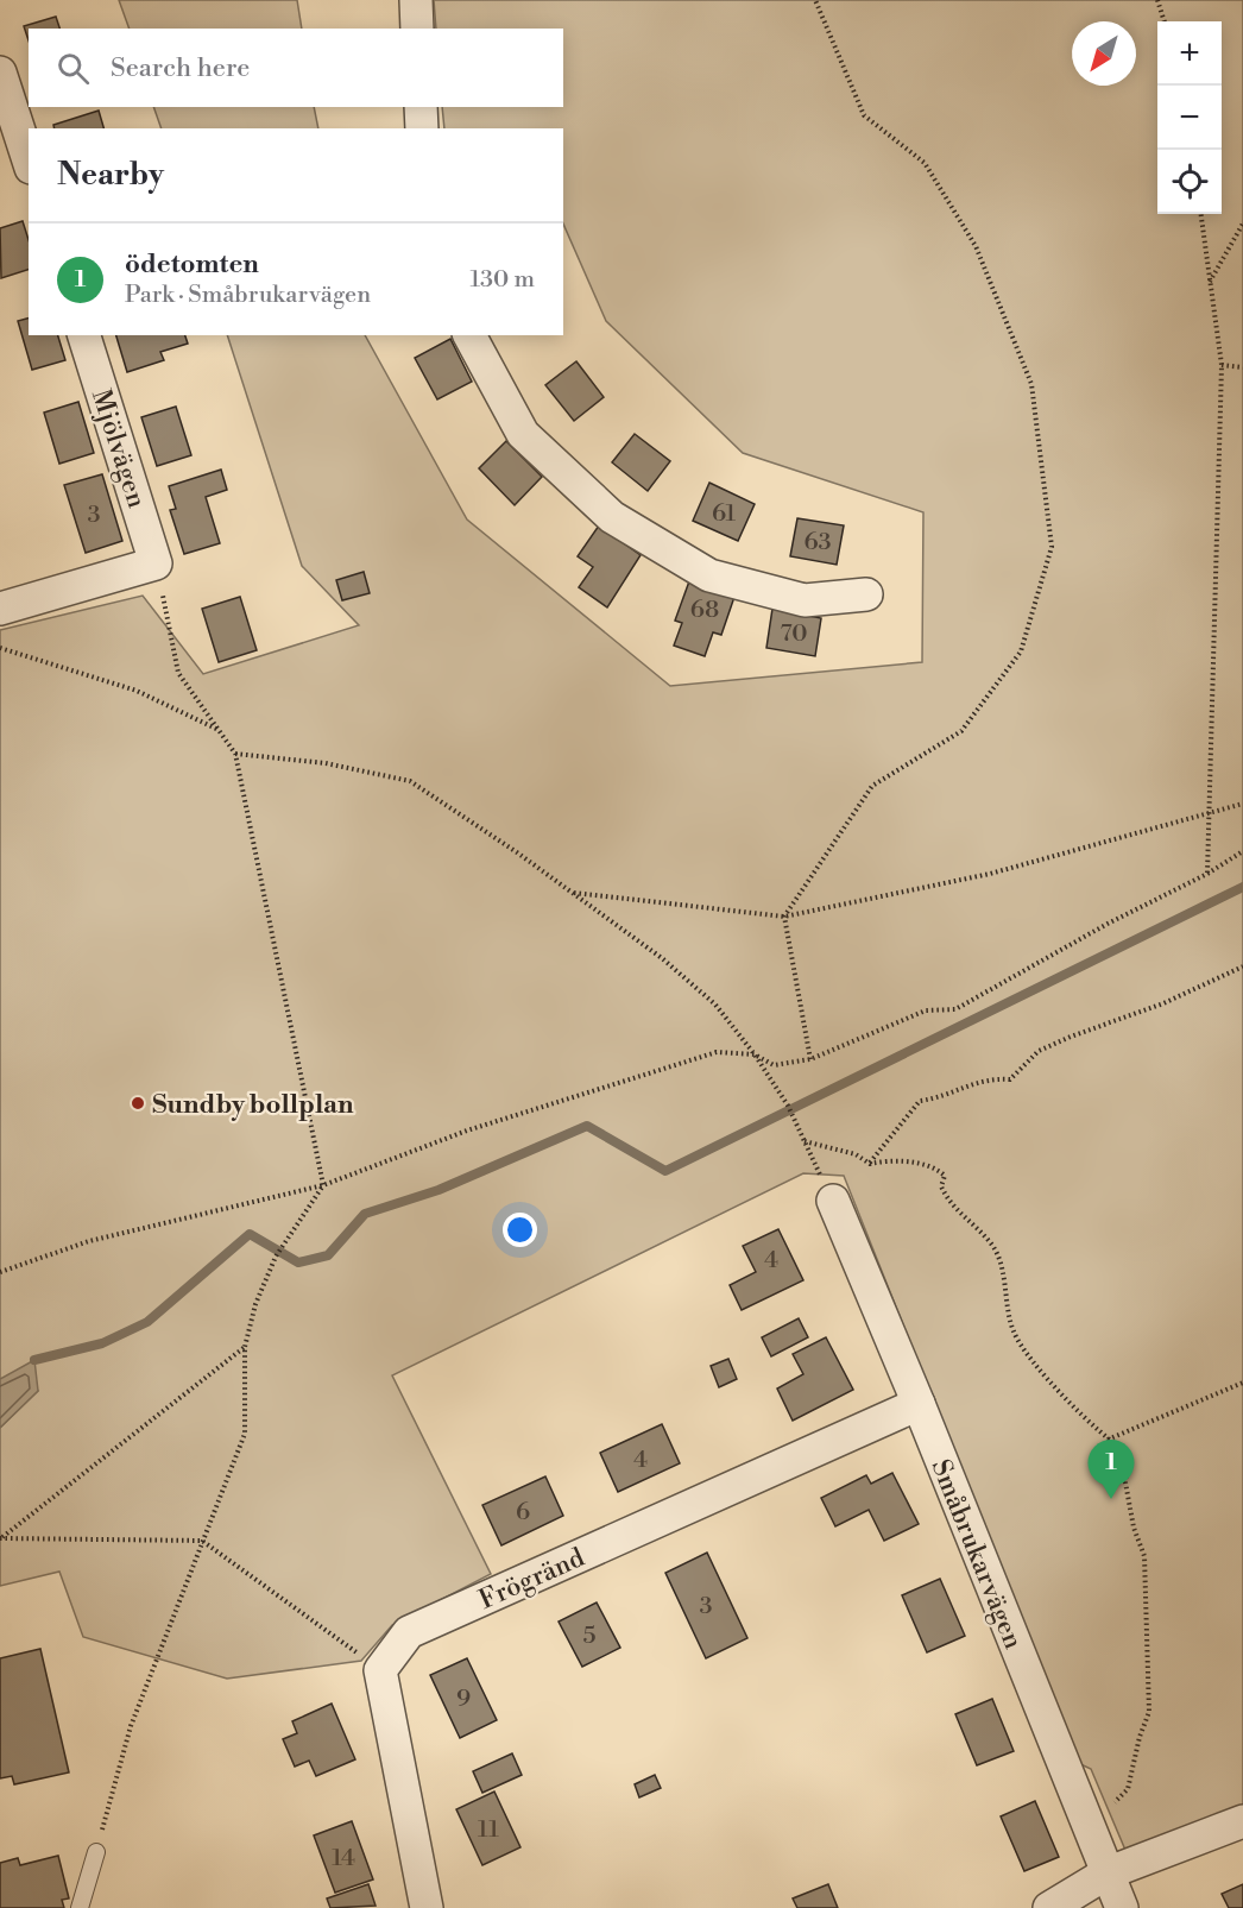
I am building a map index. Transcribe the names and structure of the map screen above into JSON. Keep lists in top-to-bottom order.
{
  "streets": {
    "street": ["Mjölvägen", "Småbrukarvägen", "Frögränd"]
  },
  "crossings": [
    ["Småbrukarvägen", "Frögränd"]
  ],
  "places": ["Sundby bollplan"],
  "house_numbers": [
    "61",
    "3",
    "63",
    "68",
    "70",
    "4",
    "4",
    "6",
    "3",
    "5",
    "9",
    "11",
    "14"
  ],
  "north": "bottom left",
  "page": {
    "map_buttons": ["+", "−"],
    "search": "Search here",
    "heading": "Nearby",
    "list": [
      {
        "mark": "1",
        "name": "ödetomten",
        "note": "Park · Småbrukarvägen",
        "value": "130 m"
      }
    ],
    "pins": "1"
  }
}
